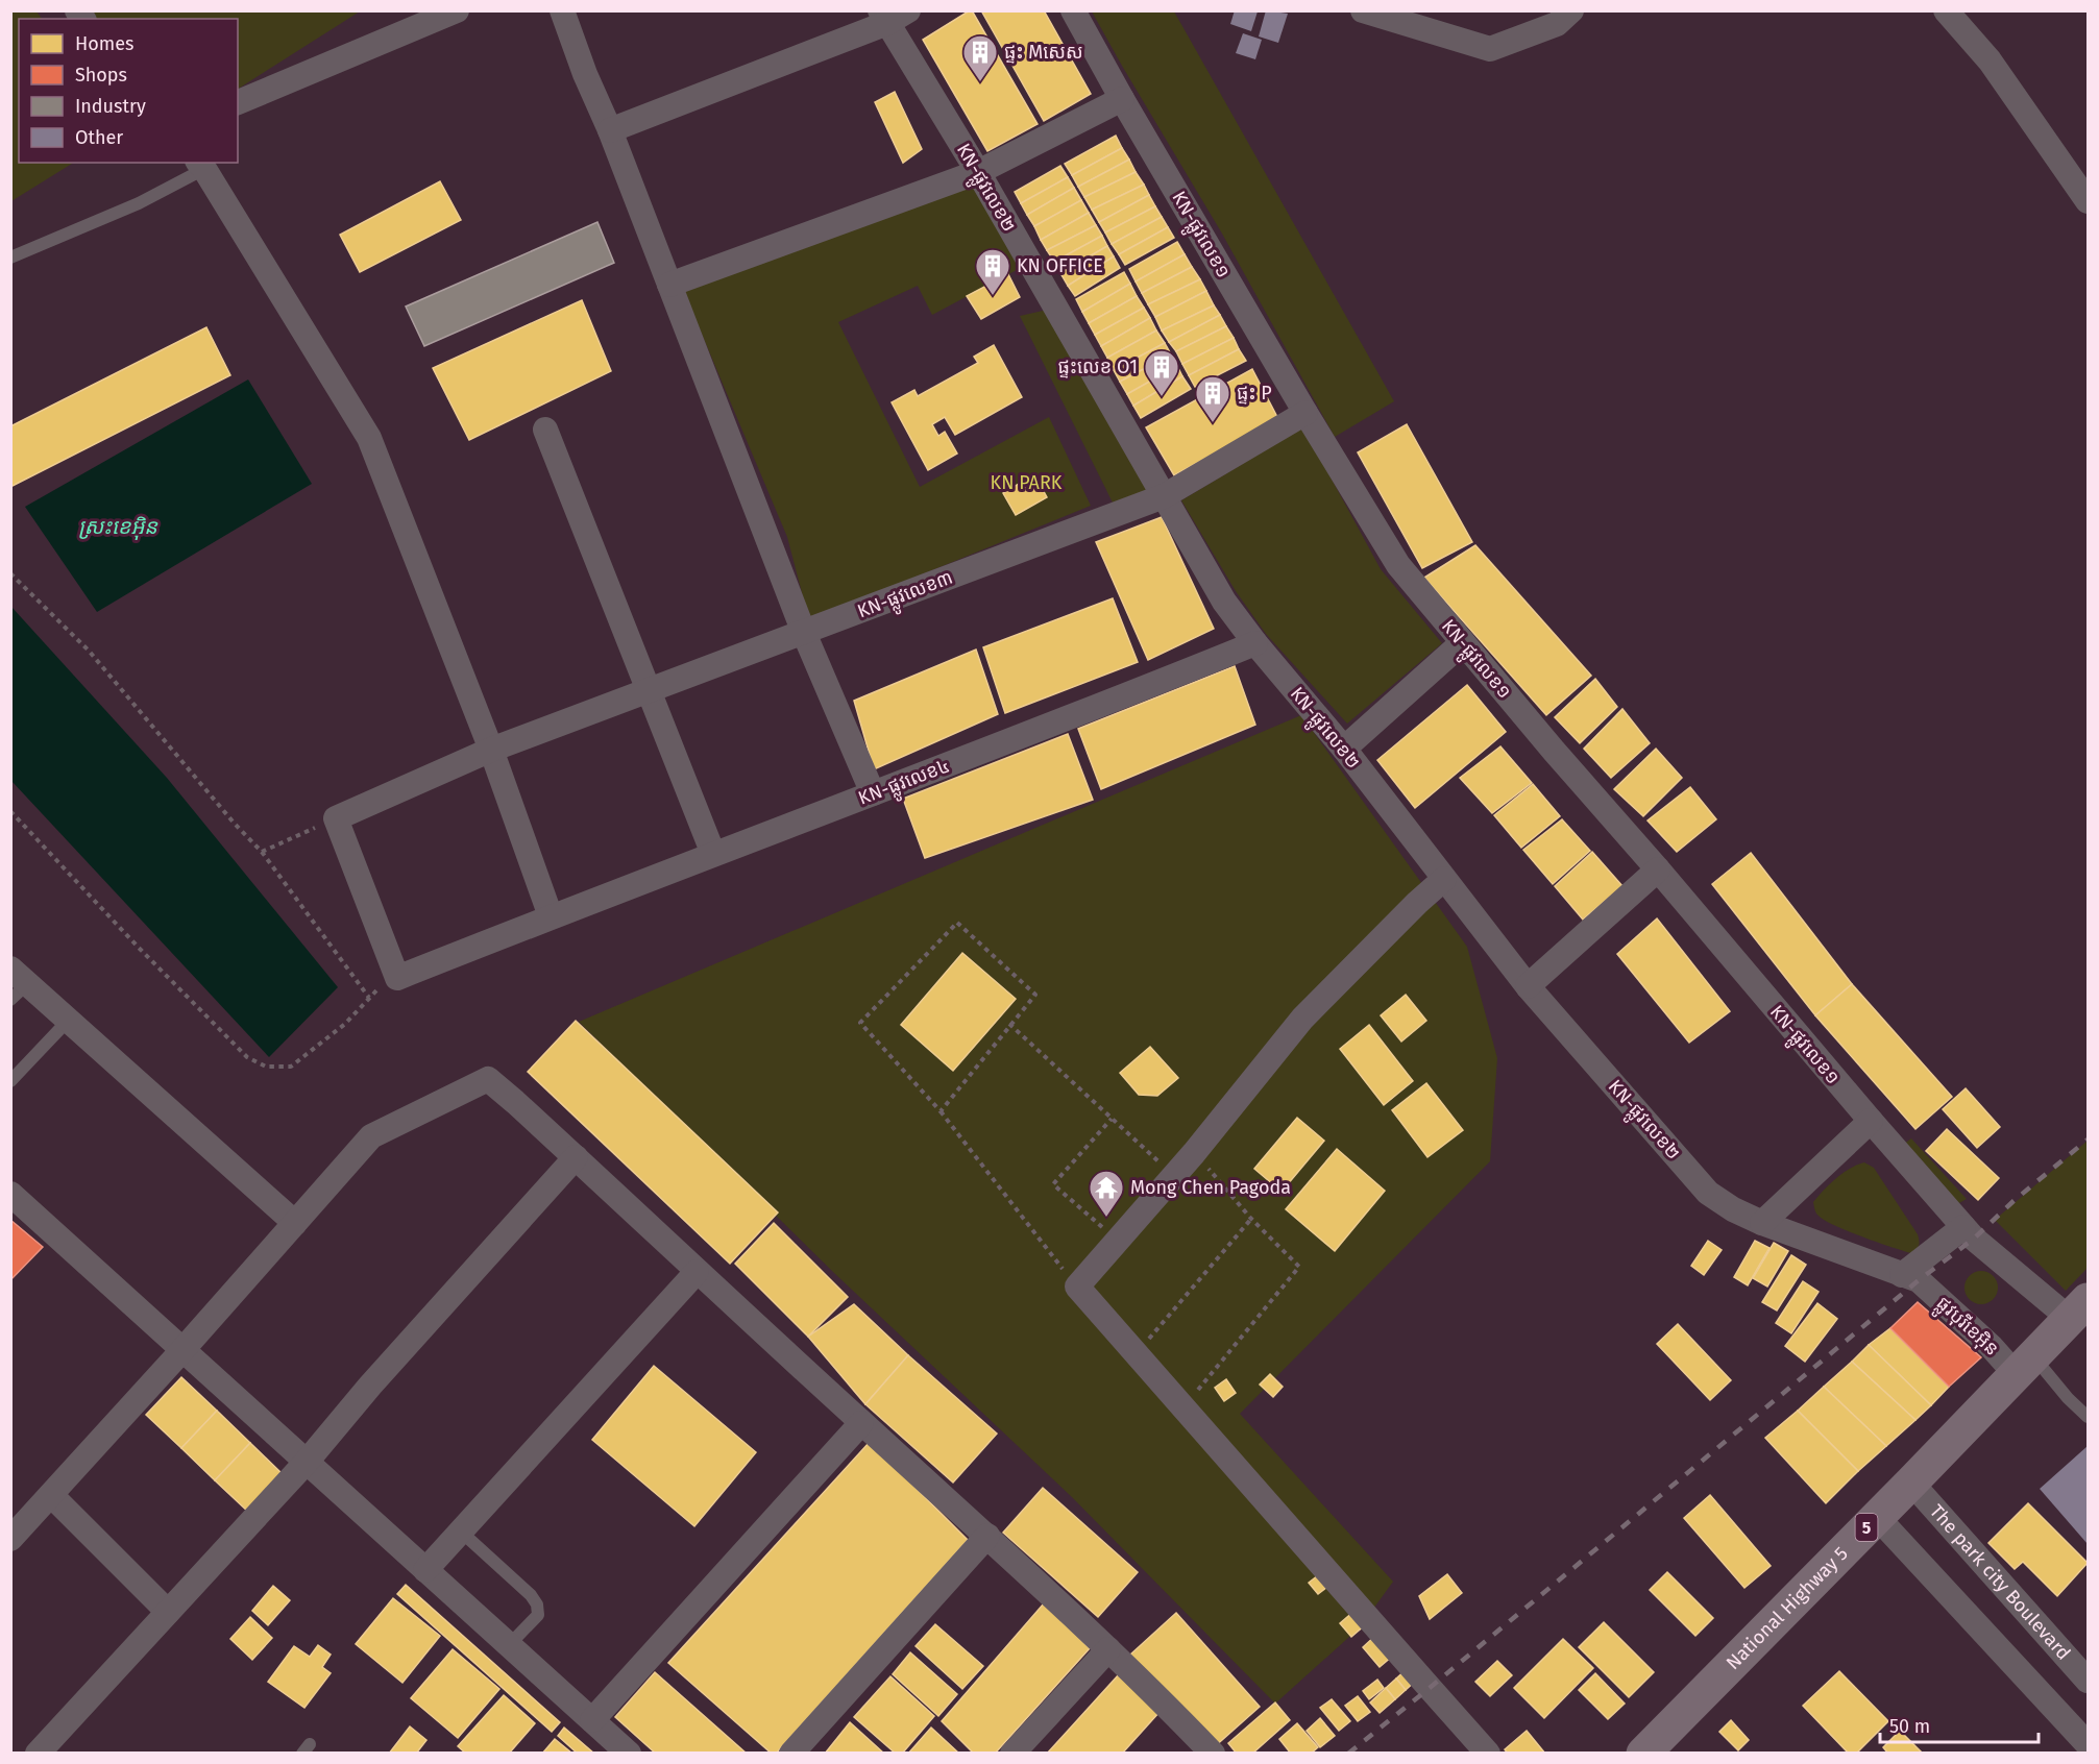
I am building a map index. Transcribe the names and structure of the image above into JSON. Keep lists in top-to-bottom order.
{
  "streets": {
    "highway": ["5", "National Highway 5"],
    "street": [
      "KN-ផ្លូវលេខ២",
      "KN-ផ្លូវលេខ១",
      "KN-ផ្លូវលេខ៣",
      "KN-ផ្លូវលេខ៤",
      "ផ្លូវបុរីខេអ៊ិន",
      "The park city Boulevard"
    ]
  },
  "crossings": [
    ["KN-ផ្លូវលេខ២", "KN-ផ្លូវលេខ៣"],
    ["KN-ផ្លូវលេខ២", "KN-ផ្លូវលេខ៤"],
    ["KN-ផ្លូវលេខ២", "ផ្លូវបុរីខេអ៊ិន"],
    ["KN-ផ្លូវលេខ១", "KN-ផ្លូវលេខ៣"],
    ["ផ្លូវបុរីខេអ៊ិន", "National Highway 5"],
    ["The park city Boulevard", "National Highway 5"]
  ],
  "water": ["ស្រះខេអ៊ិន"],
  "parks": ["KN PARK"],
  "places": {
    "building": [
      "ផ្ទះ Mសេស",
      "KN OFFICE",
      "ផ្ទះលេខ O1",
      "ផ្ទះ P"
    ],
    "temple": ["Mong Chen Pagoda"]
  },
  "legend": [
    "Homes",
    "Shops",
    "Industry",
    "Other"
  ],
  "scale_bar": "50 m"
}
